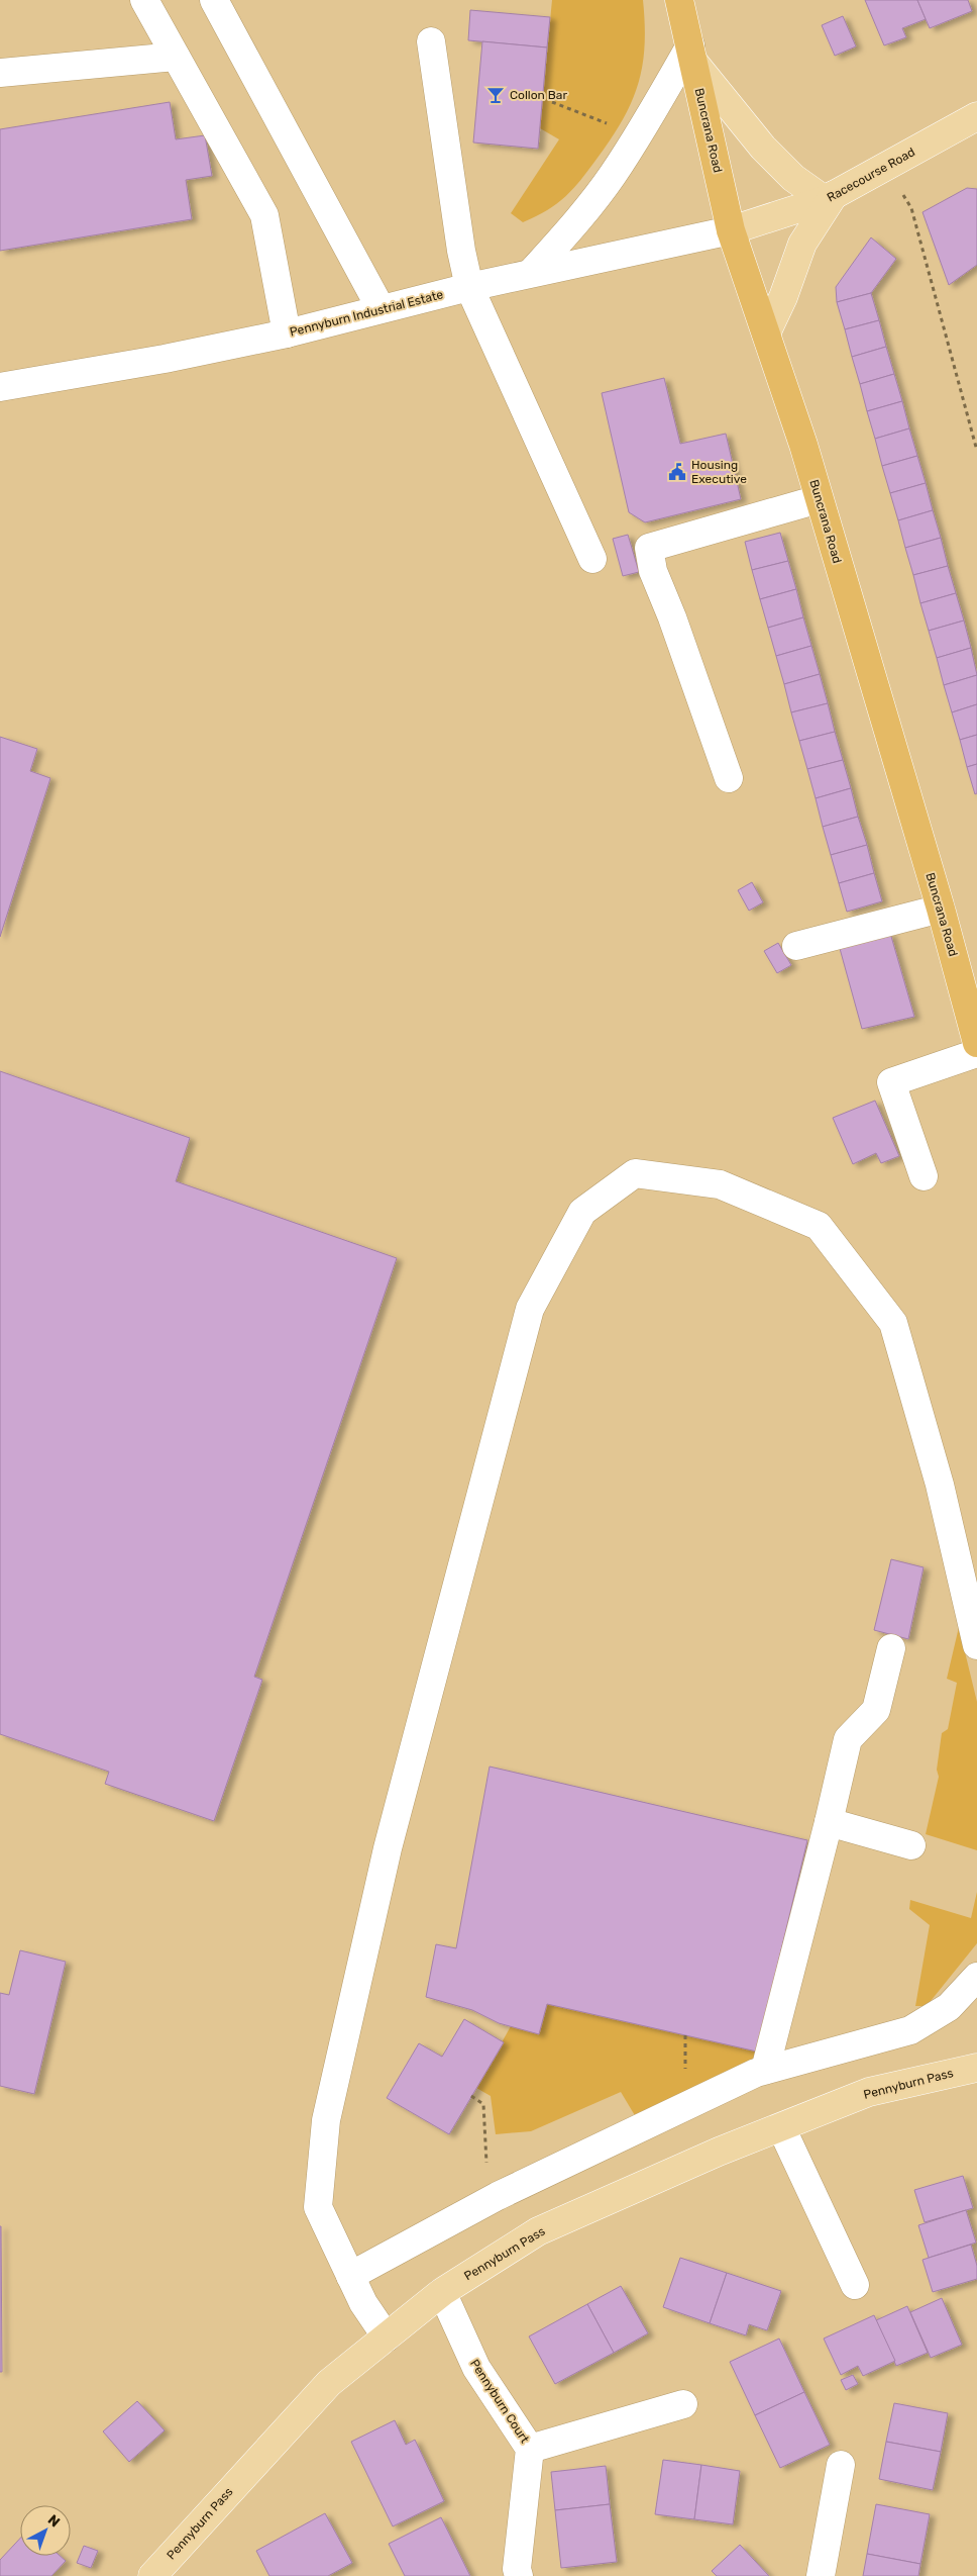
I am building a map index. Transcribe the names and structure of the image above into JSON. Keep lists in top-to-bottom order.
{
  "streets": {
    "highway": ["Buncrana Road"],
    "main road": ["Racecourse Road", "Pennyburn Pass"],
    "street": ["Pennyburn Industrial Estate", "Pennyburn Court"]
  },
  "crossings": [
    ["Buncrana Road", "Racecourse Road"],
    ["Buncrana Road", "Pennyburn Industrial Estate"],
    ["Racecourse Road", "Pennyburn Industrial Estate"],
    ["Pennyburn Pass", "Pennyburn Court"]
  ],
  "places": {
    "bar": ["Collon Bar"],
    "public building": ["Housing Executive"]
  },
  "north": "top right"
}
